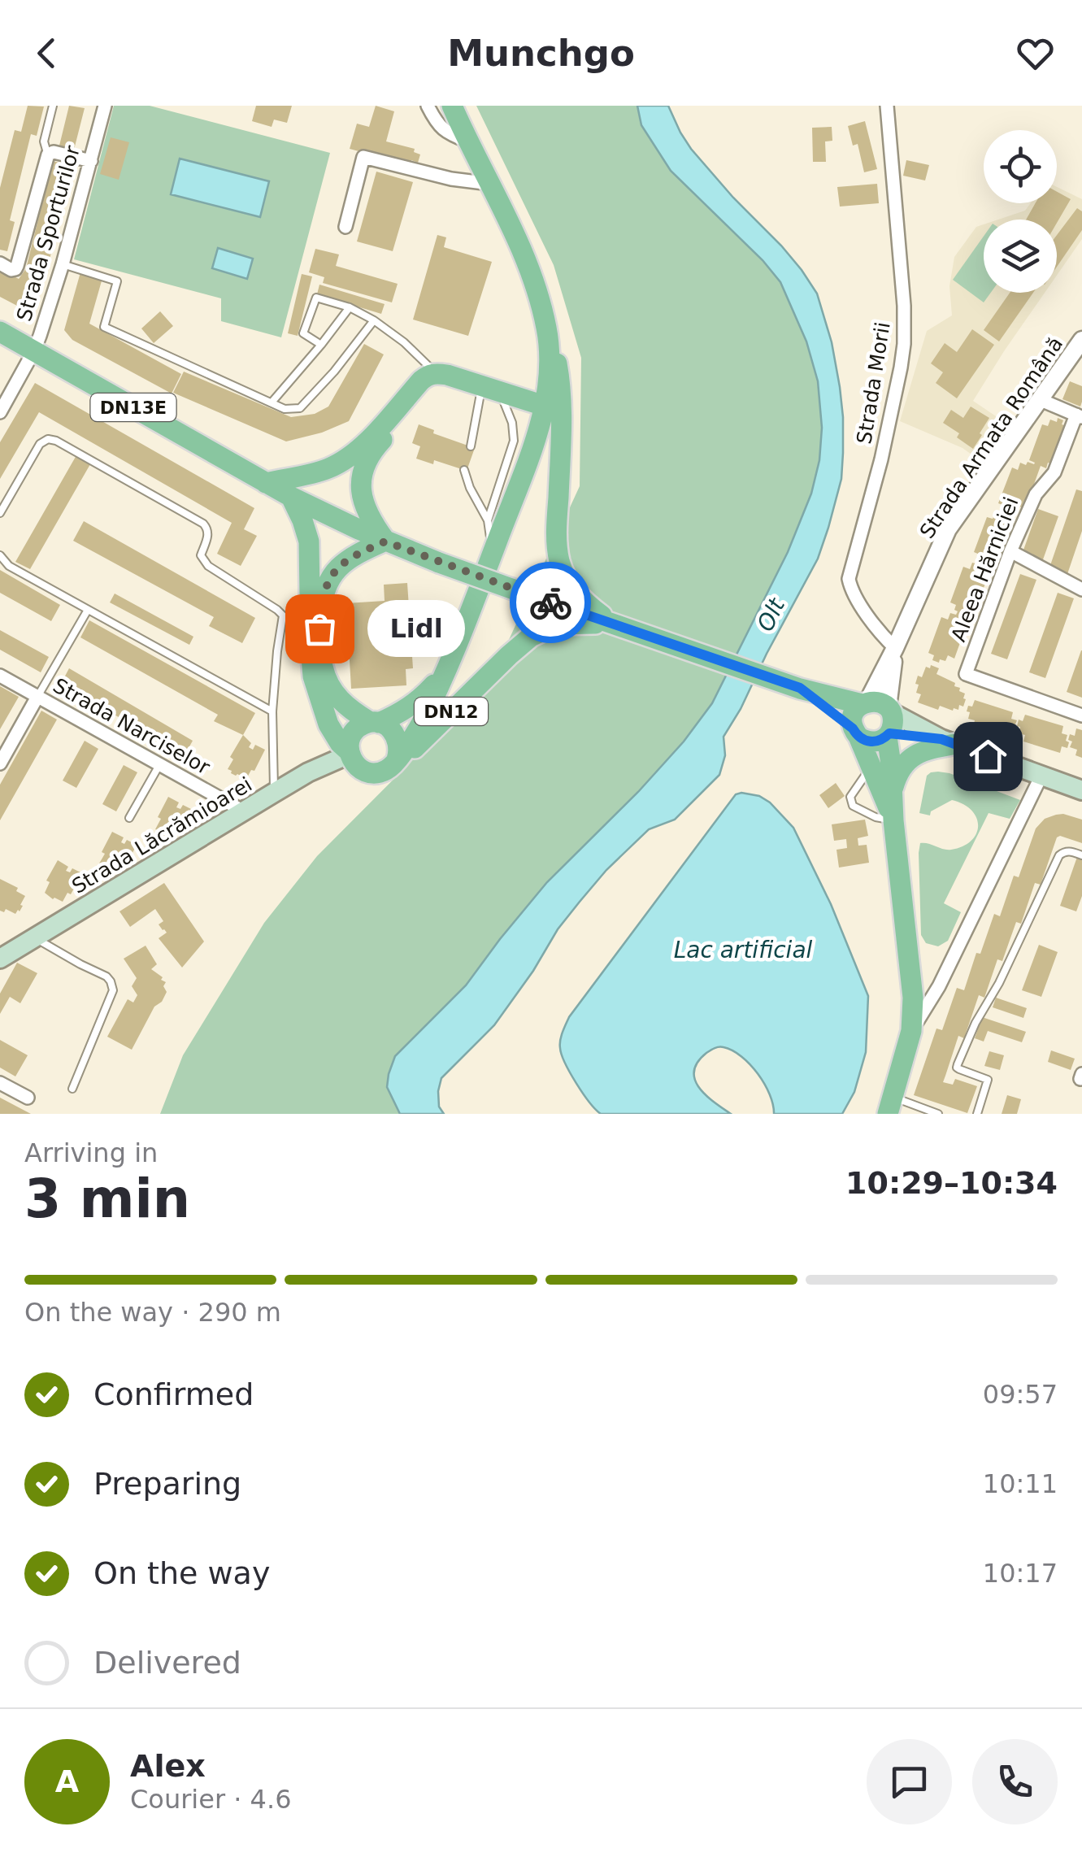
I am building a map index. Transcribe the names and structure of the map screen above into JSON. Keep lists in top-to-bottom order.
{
  "streets": {
    "main road": ["DN13E", "DN12", "Strada Lăcrămioarei"],
    "street": [
      "Strada Sporturilor",
      "Strada Morii",
      "Strada Armata Română",
      "Aleea Hărniciei",
      "Strada Narciselor"
    ]
  },
  "crossings": [
    ["Strada Sporturilor", "DN13E"],
    ["Strada Morii", "Strada Armata Română"],
    ["DN13E", "Strada Armata Română"],
    ["DN13E", "DN12"],
    ["DN12", "Strada Lăcrămioarei"],
    ["Strada Narciselor", "Strada Lăcrămioarei"]
  ],
  "water": ["Olt", "Lac artificial"],
  "places": ["Lidl"],
  "page": {
    "header": "Munchgo",
    "bubble": "Lidl",
    "heading": ["3 min", "Arriving in", "10:29–10:34"],
    "panel": ["Alex", "Courier · 4.6"],
    "bar": "On the way · 290 m",
    "list": [
      ["Confirmed", "09:57"],
      ["Preparing", "10:11"],
      ["On the way", "10:17"],
      "Delivered"
    ],
    "round": "A"
  }
}
